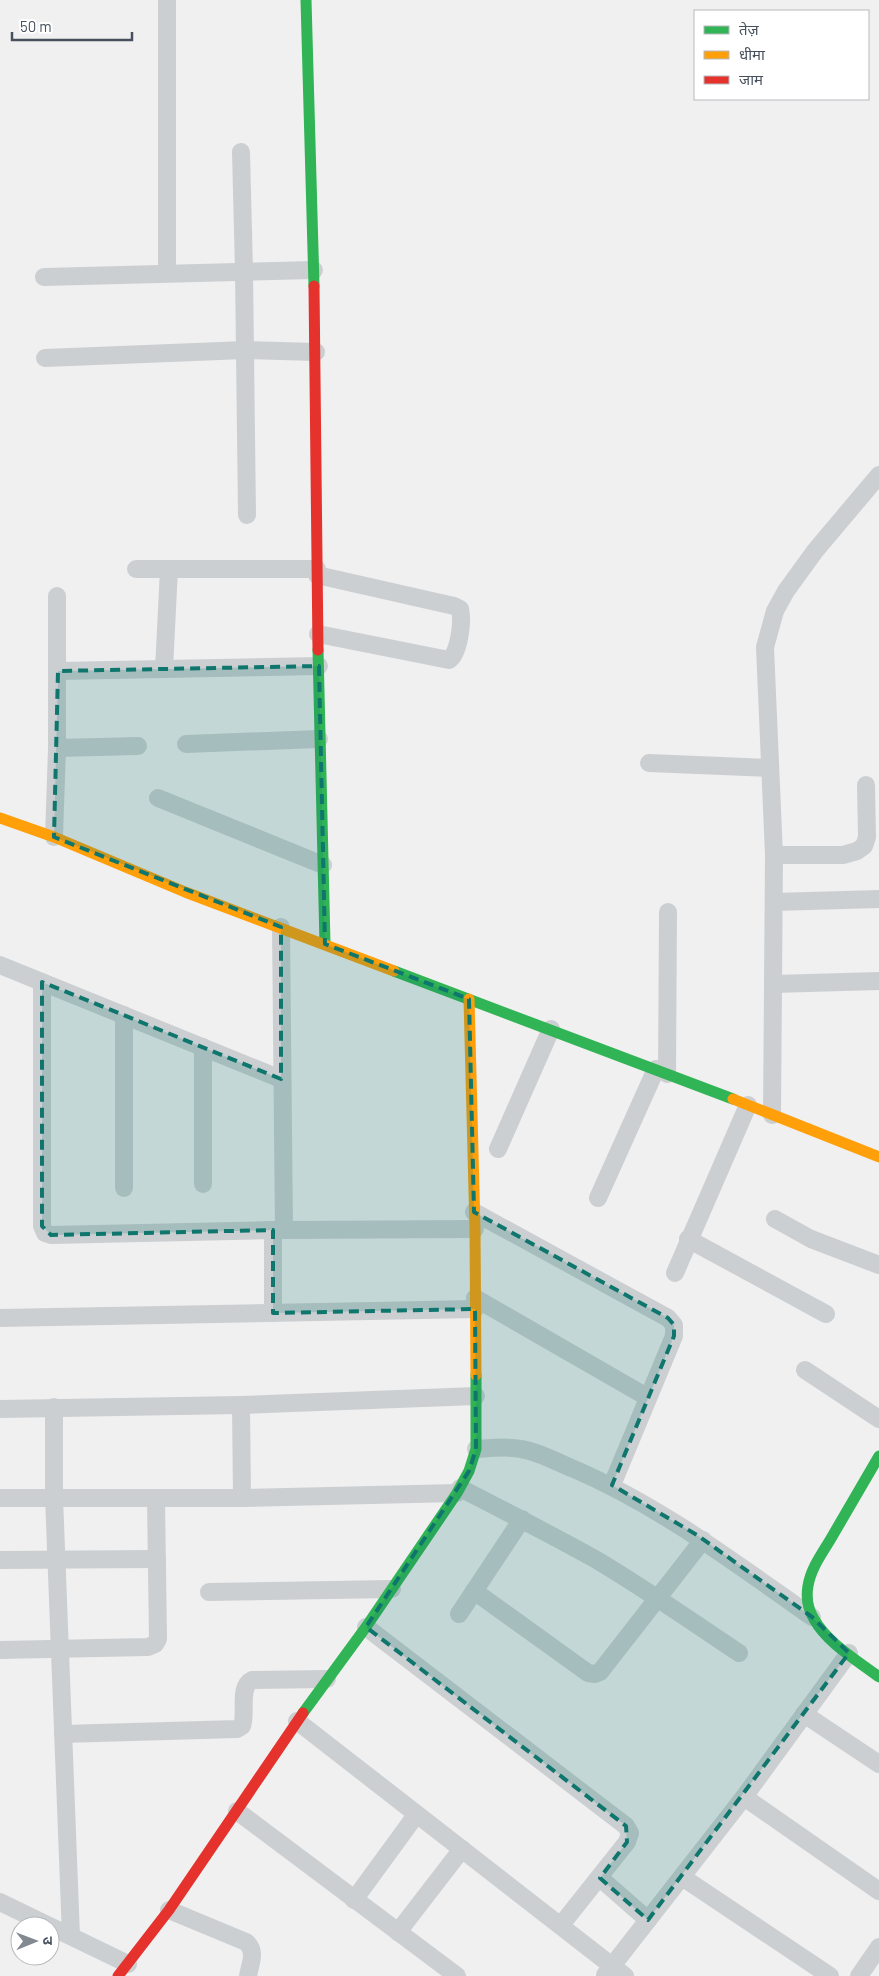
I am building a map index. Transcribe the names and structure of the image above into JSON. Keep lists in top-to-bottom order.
{
  "legend": ["तेज़", "धीमा", "जाम"],
  "scale_bar": "50 m",
  "north": "right"
}
